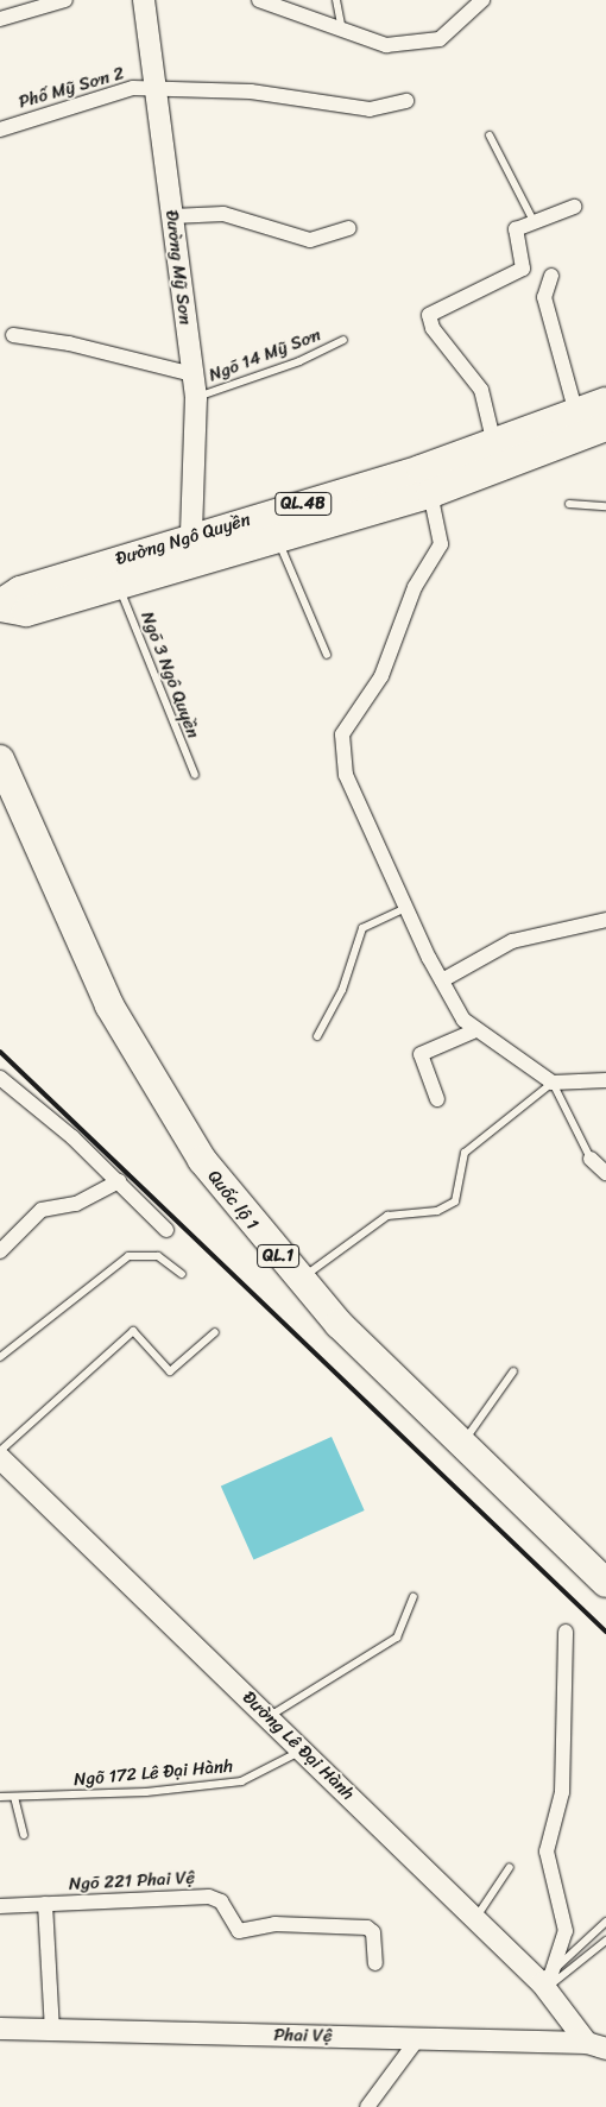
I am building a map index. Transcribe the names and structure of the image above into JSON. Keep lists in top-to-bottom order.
{
  "streets": {
    "highway": [
      "QL.4B",
      "Đường Ngô Quyền",
      "Quốc lộ 1",
      "QL.1"
    ],
    "street": [
      "Phố Mỹ Sơn 2",
      "Đường Mỹ Sơn",
      "Đường Lê Đại Hành",
      "Ngõ 221 Phai Vệ",
      "Phai Vệ"
    ],
    "lane": ["Ngõ 14 Mỹ Sơn", "Ngõ 3 Ngô Quyền", "Ngõ 172 Lê Đại Hành"]
  },
  "crossings": [
    ["Phố Mỹ Sơn 2", "Đường Mỹ Sơn"],
    ["Đường Mỹ Sơn", "Ngõ 14 Mỹ Sơn"],
    ["Đường Mỹ Sơn", "Đường Ngô Quyền"],
    ["Đường Ngô Quyền", "Ngõ 3 Ngô Quyền"],
    ["Đường Lê Đại Hành", "Ngõ 172 Lê Đại Hành"],
    ["Đường Lê Đại Hành", "Phai Vệ"],
    ["Ngõ 221 Phai Vệ", "Phai Vệ"]
  ]
}
